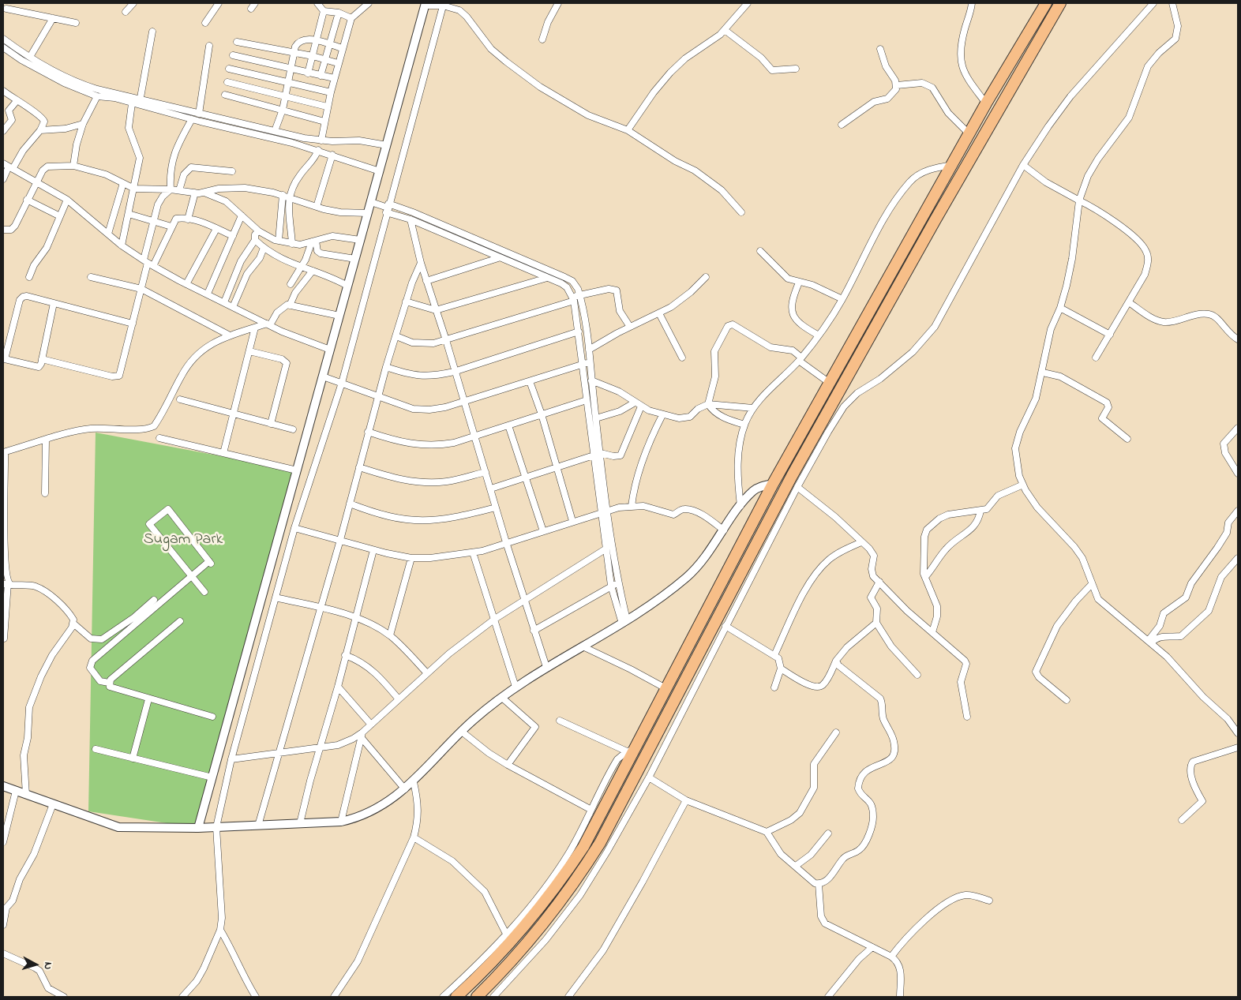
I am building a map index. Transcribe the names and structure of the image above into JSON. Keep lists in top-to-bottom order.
{
  "parks": ["Sugam Park"],
  "north": "right"
}
